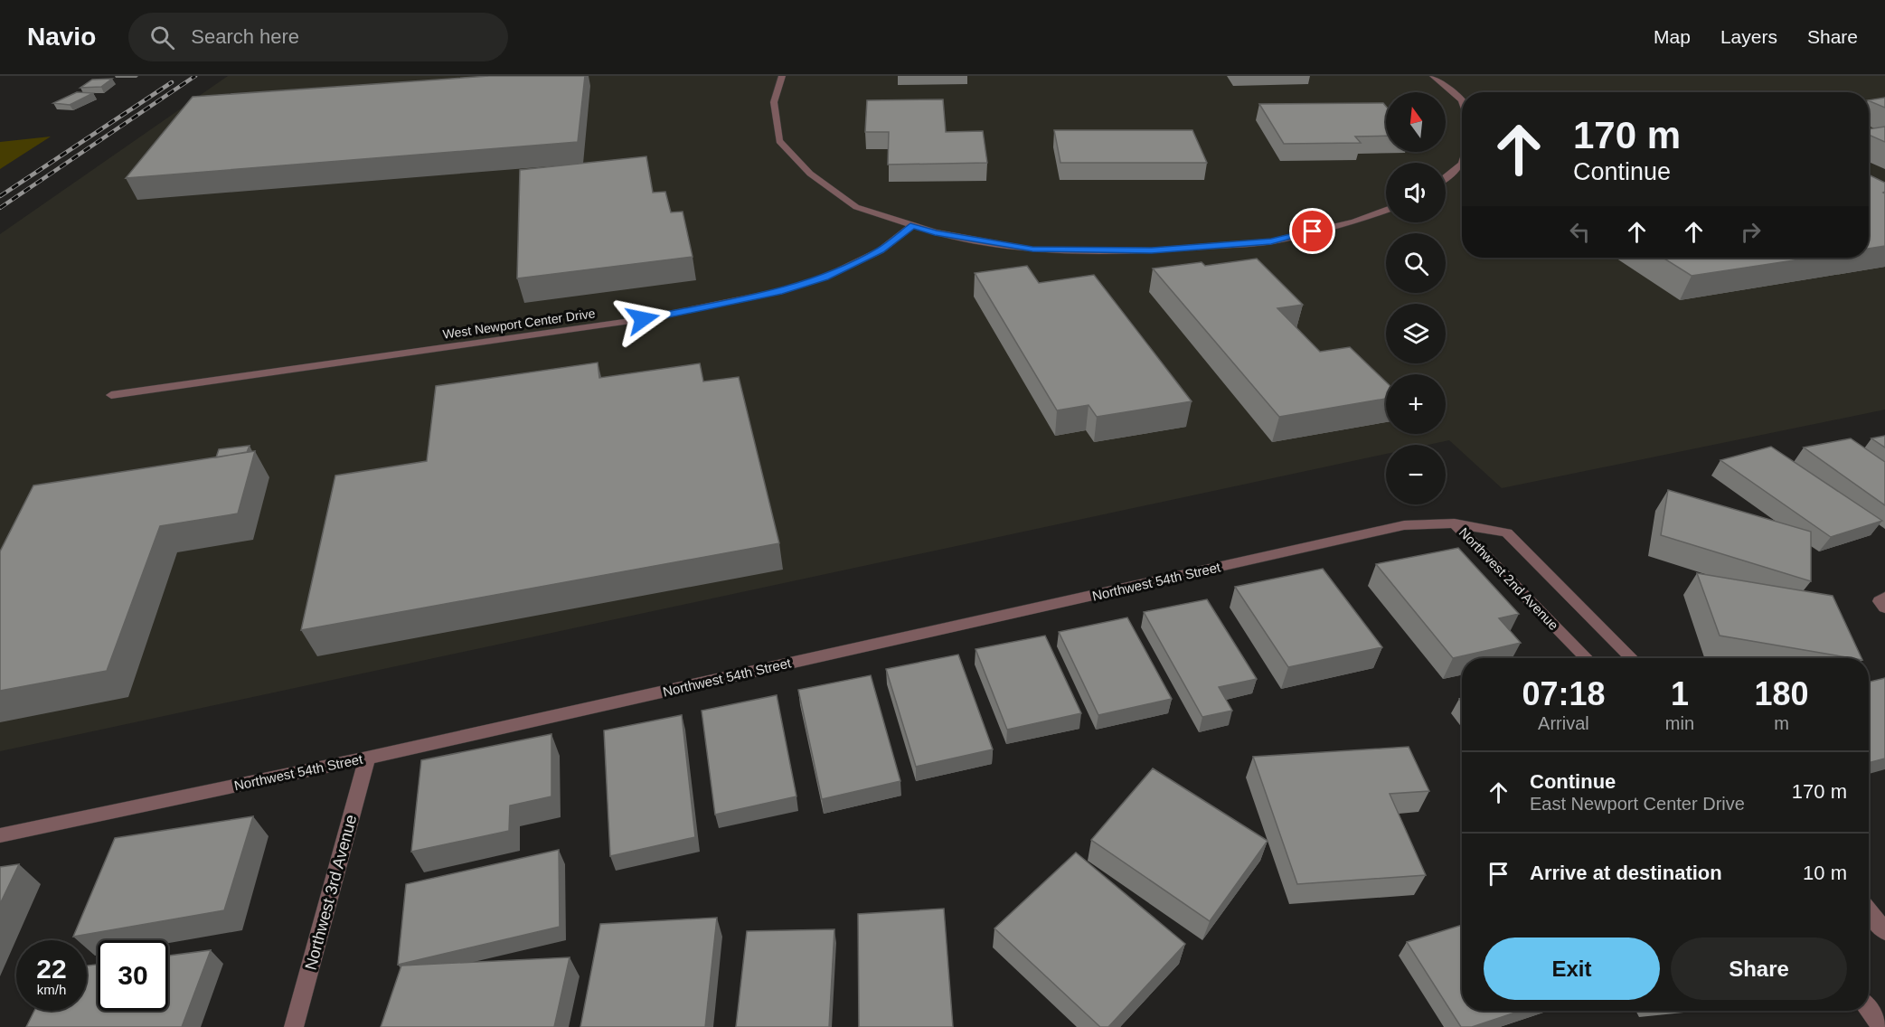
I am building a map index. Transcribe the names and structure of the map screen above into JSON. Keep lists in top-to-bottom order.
{
  "streets": {
    "street": [
      "West Newport Center Drive",
      "Northwest 2nd Avenue",
      "Northwest 54th Street",
      "Northwest 3rd Avenue"
    ]
  },
  "crossings": [
    ["Northwest 2nd Avenue", "Northwest 54th Street"],
    ["Northwest 54th Street", "Northwest 3rd Avenue"]
  ],
  "north": "top",
  "page": {
    "header": "Navio",
    "search": "Search here",
    "nav": ["Map", "Layers", "Share"],
    "map_buttons": ["+", "−"],
    "turn": ["170 m", "Continue"],
    "eta": [
      "07:18",
      "Arrival",
      "1",
      "min",
      "180",
      "m"
    ],
    "list": [
      {
        "name": "Continue",
        "note": "East Newport Center Drive",
        "value": "170 m"
      },
      {
        "name": "Arrive at destination",
        "value": "10 m"
      }
    ],
    "buttons": ["Exit", "Share"],
    "speed": "22 km/h",
    "limit": "30"
  }
}
